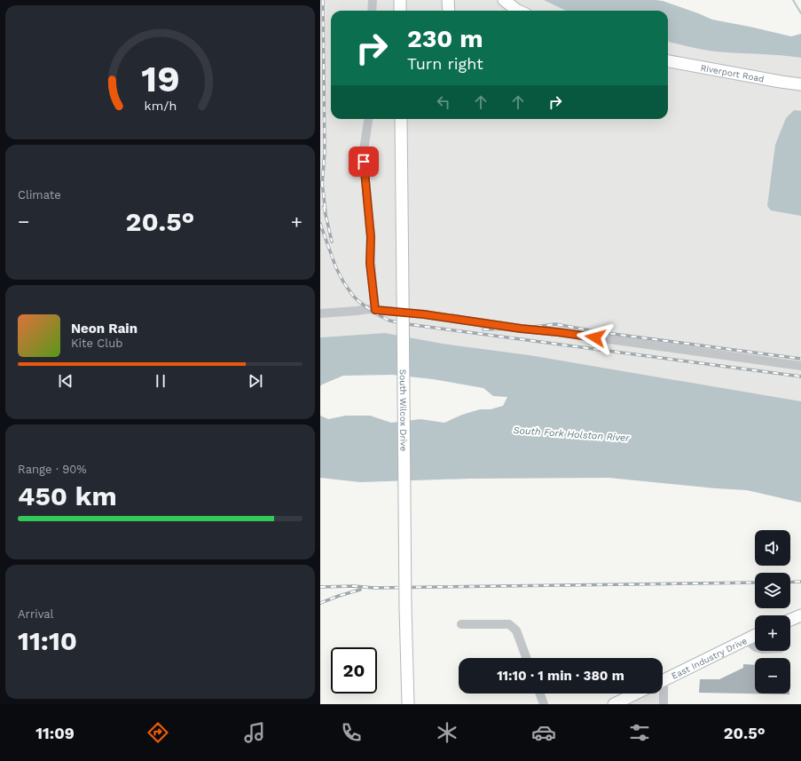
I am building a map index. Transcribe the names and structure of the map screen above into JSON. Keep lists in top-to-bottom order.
{
  "streets": {
    "main road": ["Riverport Road", "South Wilcox Drive", "East Industry Drive"]
  },
  "water": ["South Fork Holston River"],
  "page": {
    "turn": ["230 m", "Turn right"],
    "tile": [
      "Climate",
      ["Range · 90%", "450 km"],
      ["Arrival", "11:10"]
    ],
    "heat": ["−", "20.5°", "+"],
    "song": ["Neon Rain", "Kite Club"],
    "map_buttons": ["+", "−"],
    "limit": "20",
    "trip": "11:10 · 1 min · 380 m",
    "tabs": ["11:09", "20.5°"],
    "gauge": ["19", "km/h"]
  }
}
